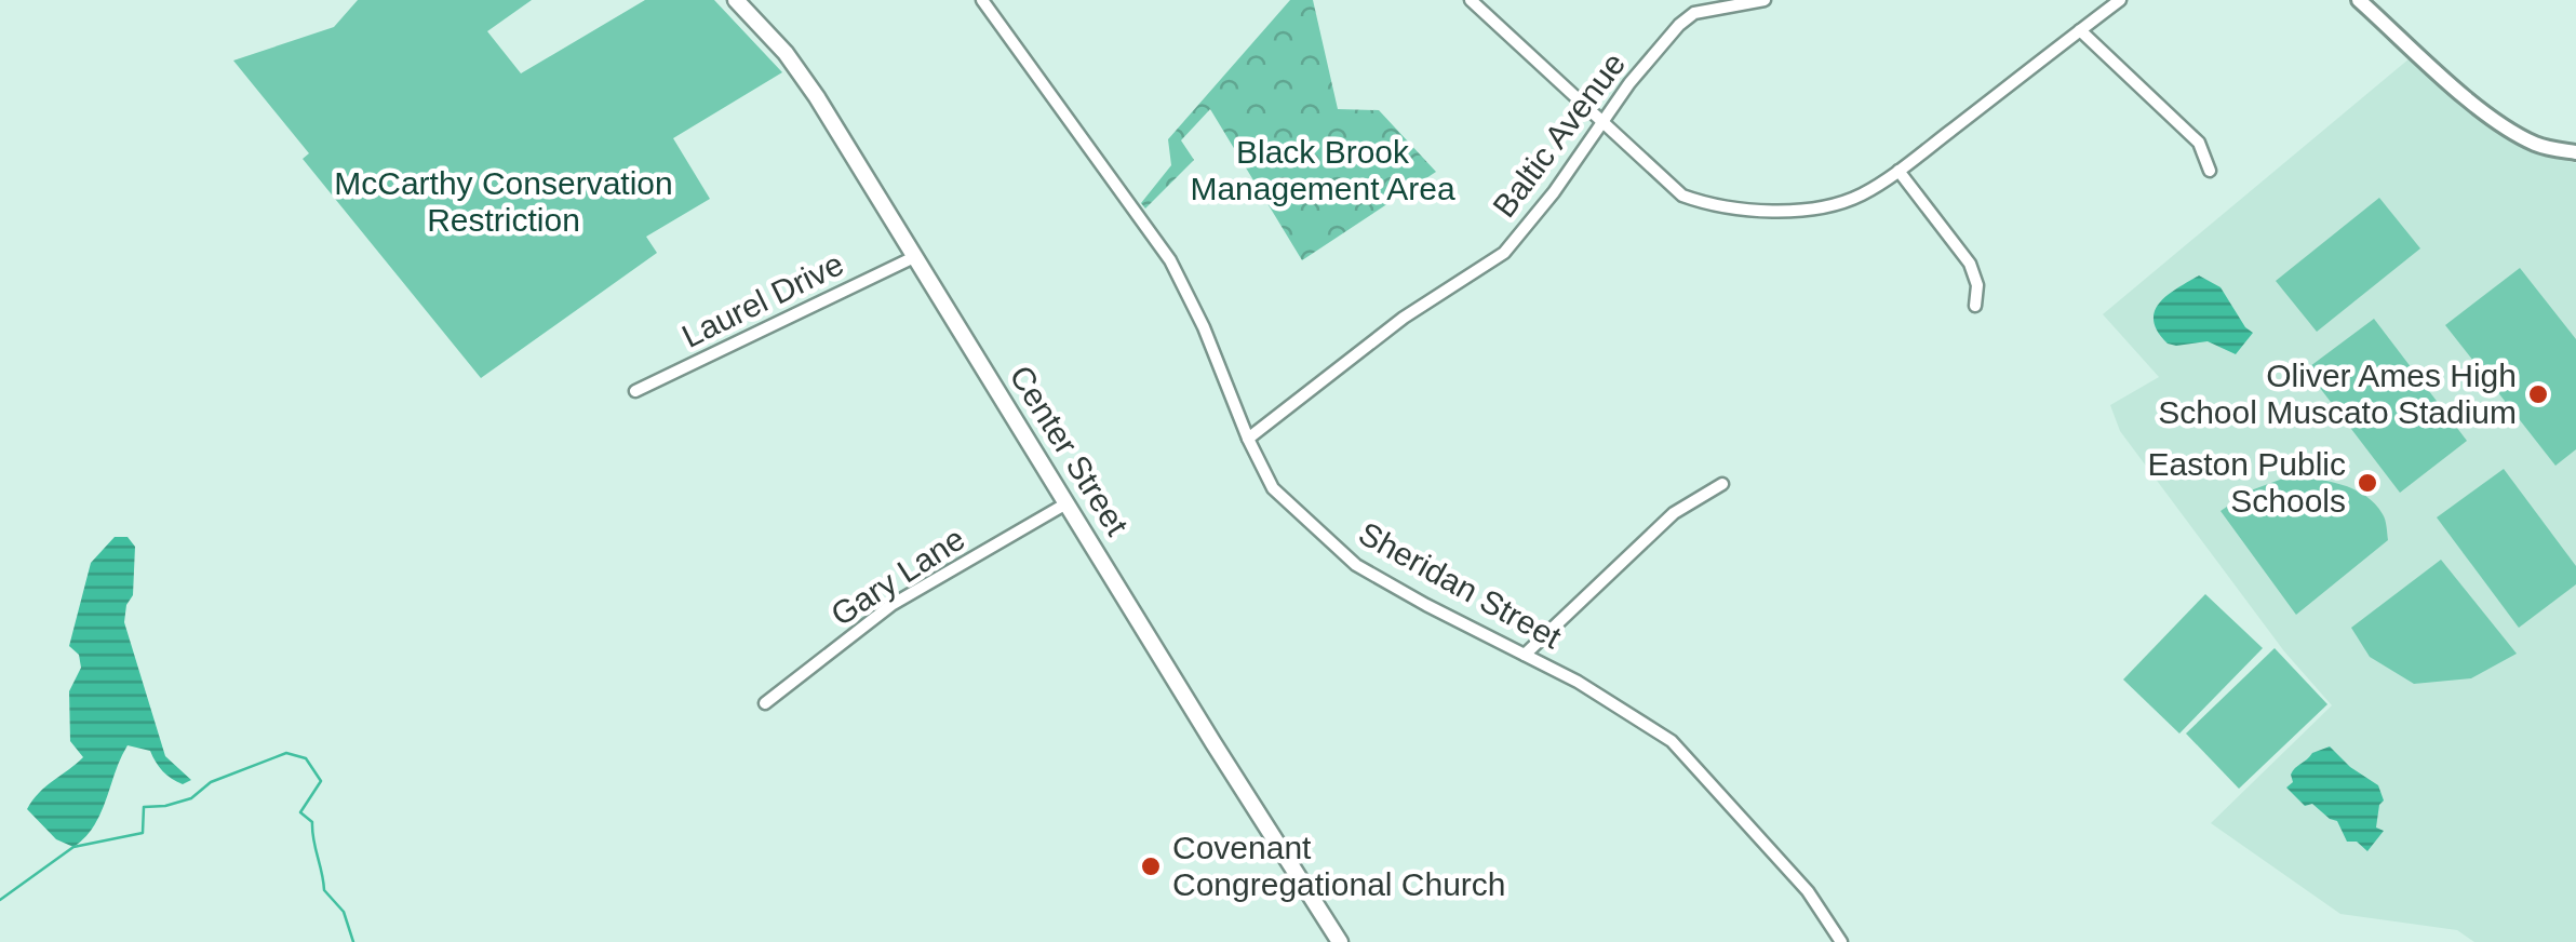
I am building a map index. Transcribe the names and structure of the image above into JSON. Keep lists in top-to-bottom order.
{
  "streets": {
    "main road": ["Center Street"],
    "street": [
      "Baltic Avenue",
      "Laurel Drive",
      "Gary Lane",
      "Sheridan Street"
    ]
  },
  "crossings": [
    ["Baltic Avenue", "Sheridan Street"],
    ["Laurel Drive", "Center Street"],
    ["Center Street", "Gary Lane"]
  ],
  "parks": ["Black Brook Management Area", "McCarthy Conservation Restriction"],
  "places": ["Oliver Ames High School Muscato Stadium", "Easton Public Schools", "Covenant Congregational Church"]
}
